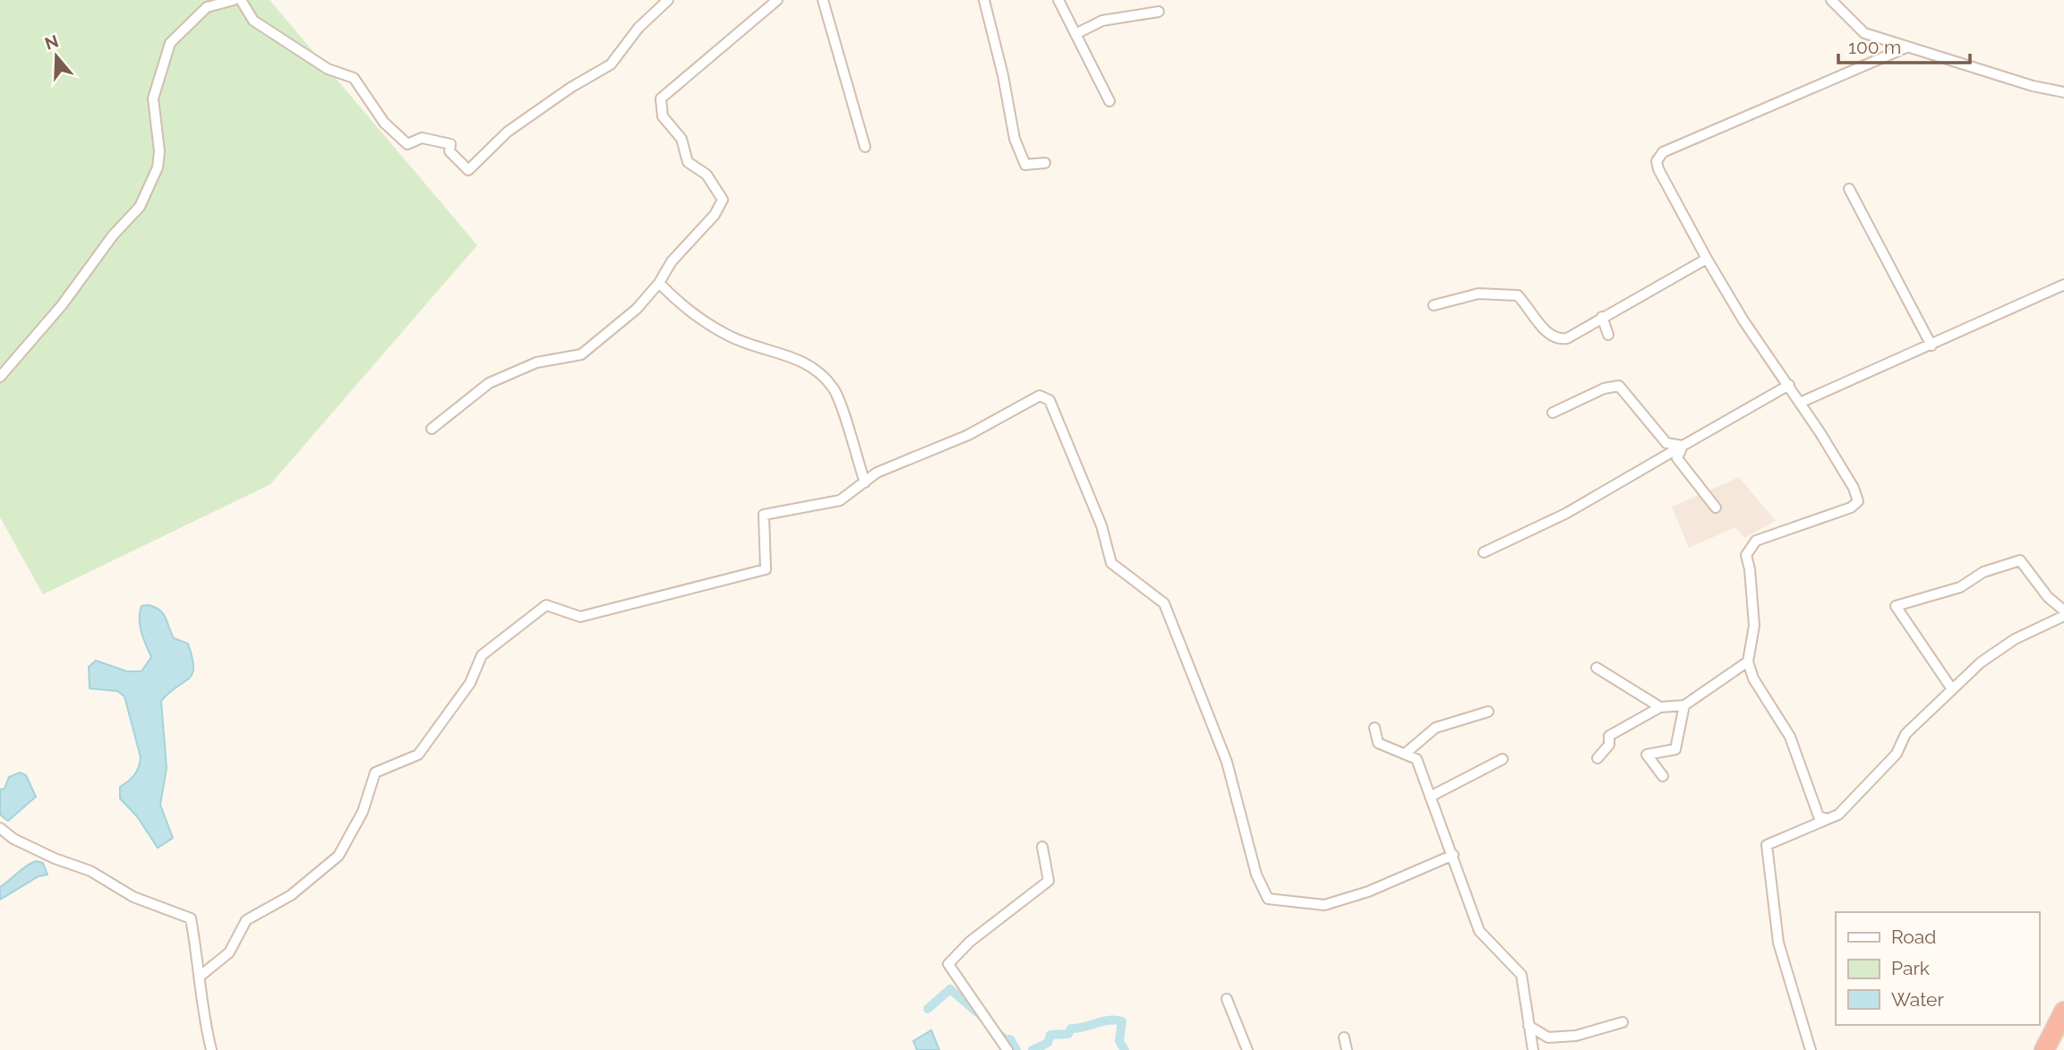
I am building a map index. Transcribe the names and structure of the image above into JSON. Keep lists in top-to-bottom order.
{
  "legend": ["Road", "Park", "Water"],
  "scale_bar": "100 m",
  "north": "top"
}
